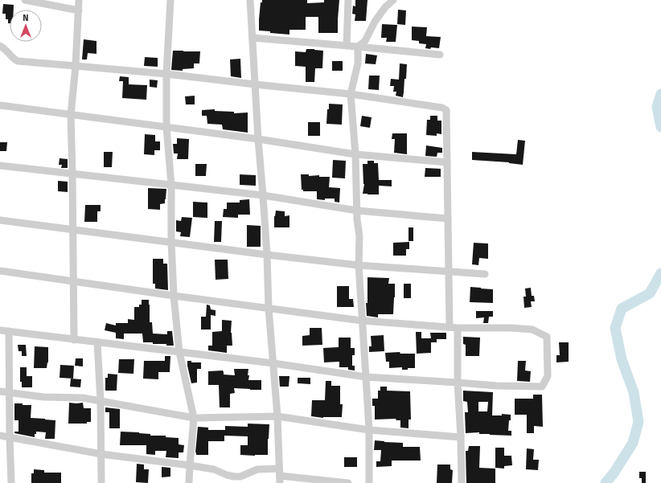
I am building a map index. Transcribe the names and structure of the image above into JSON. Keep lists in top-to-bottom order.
{
  "north": "top"
}
